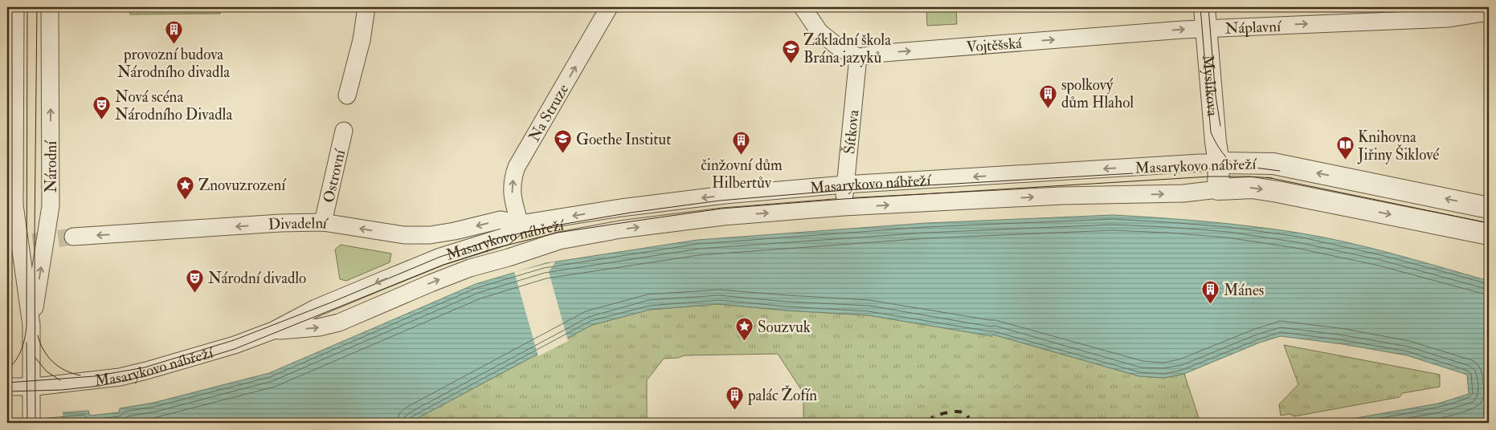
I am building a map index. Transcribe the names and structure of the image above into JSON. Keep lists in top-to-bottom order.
{
  "streets": {
    "street": [
      "Náplavní",
      "Vojtěšská",
      "Myslíkova",
      "Na Struze",
      "Šítkova",
      "Masarykovo nábřeží",
      "Národní",
      "Ostrovní",
      "Divadelní"
    ]
  },
  "crossings": [
    ["Náplavní", "Vojtěšská"],
    ["Náplavní", "Myslíkova"],
    ["Vojtěšská", "Myslíkova"],
    ["Vojtěšská", "Šítkova"],
    ["Myslíkova", "Masarykovo nábřeží"],
    ["Na Struze", "Masarykovo nábřeží"],
    ["Na Struze", "Divadelní"],
    ["Šítkova", "Masarykovo nábřeží"],
    ["Masarykovo nábřeží", "Národní"],
    ["Masarykovo nábřeží", "Divadelní"],
    ["Ostrovní", "Divadelní"]
  ],
  "one_way": [
    "Náplavní",
    "Vojtěšská",
    "Na Struze",
    "Divadelní"
  ],
  "places": {
    "building": [
      "provozní budova Národního divadla",
      "spolkový dům Hlahol",
      "činžovní dům Hilbertův",
      "Mánes",
      "palác Žofín"
    ],
    "school or university": ["Základní škola Brána jazyků", "Goethe Institut"],
    "theatre": ["Nová scéna Národního Divadla", "Národní divadlo"],
    "library": ["Knihovna Jiřiny Šiklové"],
    "place": ["Znovuzrození", "Souzvuk"]
  }
}
